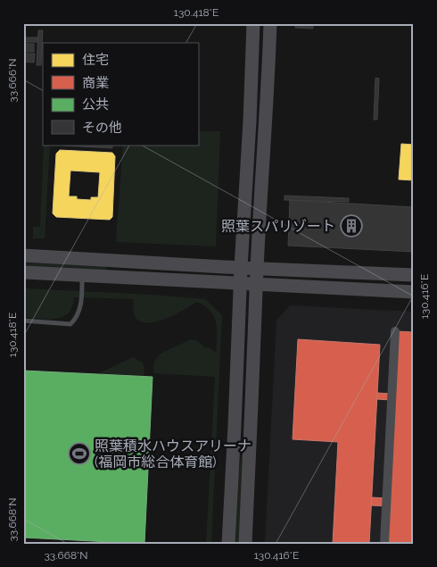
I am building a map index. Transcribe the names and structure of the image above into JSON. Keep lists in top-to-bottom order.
{
  "places": {
    "building": ["照葉スパリゾート"],
    "sports": ["照葉積水ハウスアリーナ (福岡市総合体育館)"]
  },
  "legend": [
    "住宅",
    "商業",
    "公共",
    "その他"
  ],
  "coordinates": [
    "130.418°E",
    "33.666°N",
    "130.416°E",
    "33.668°N"
  ]
}
